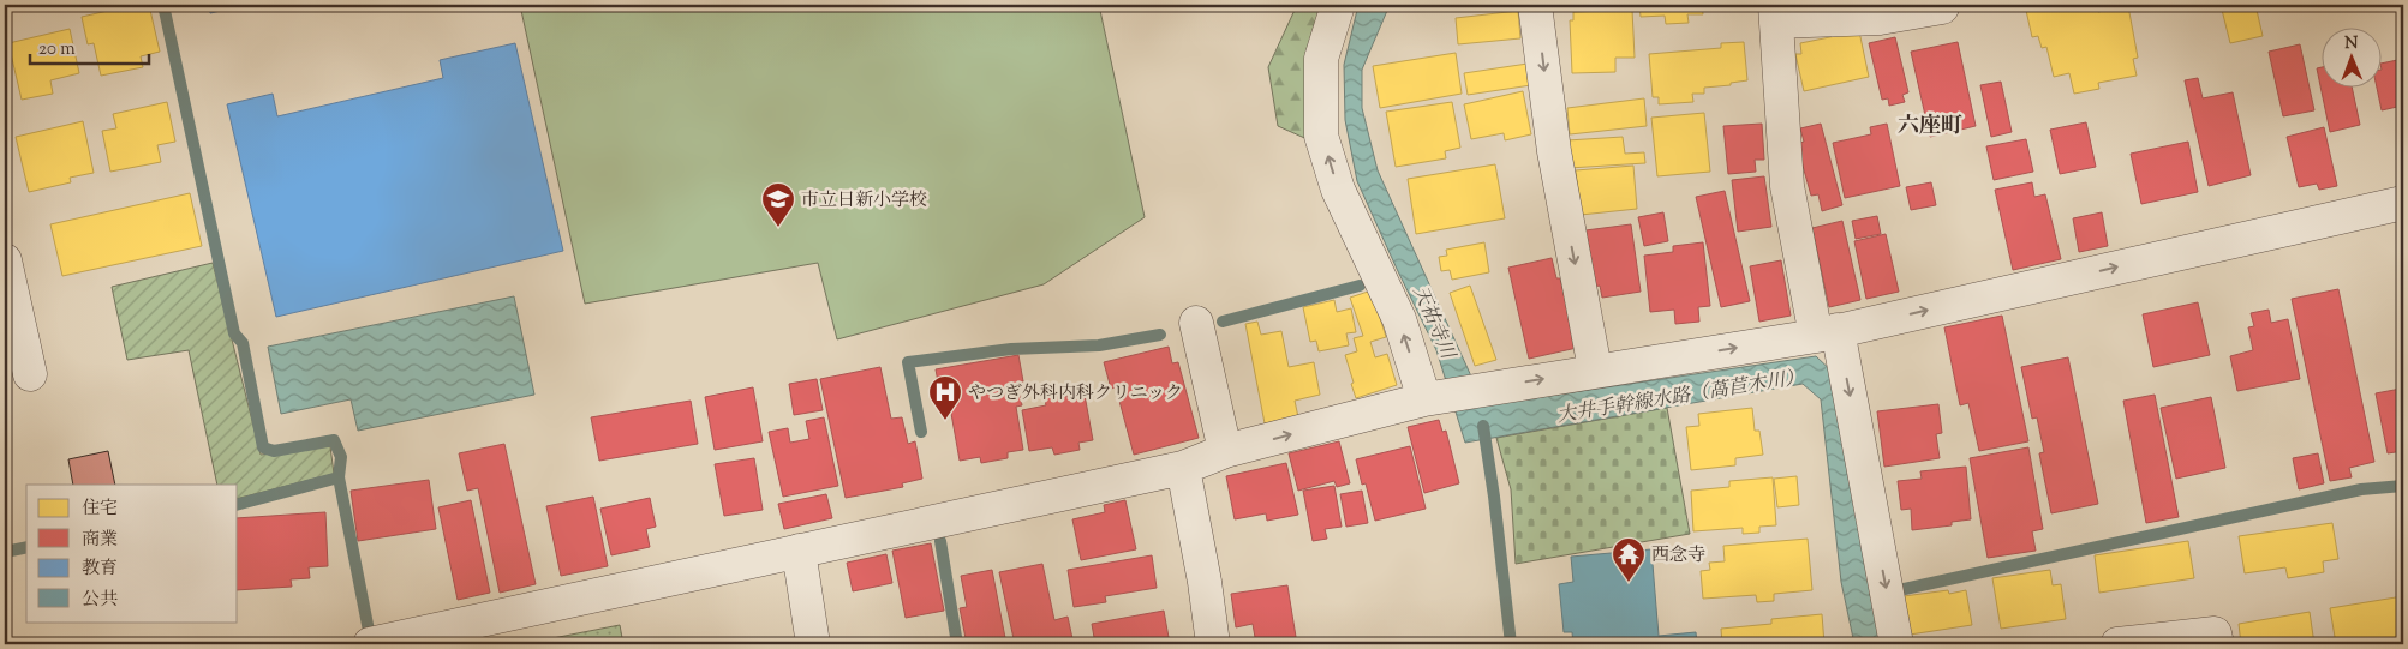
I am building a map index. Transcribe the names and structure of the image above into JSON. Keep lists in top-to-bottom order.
{
  "districts": ["六座町"],
  "water": ["天祐寺川", "大井手幹線水路（萵苣木川）"],
  "places": {
    "school or university": ["市立日新小学校"],
    "hospital": ["やつぎ外科内科クリニック"],
    "temple": ["西念寺"]
  },
  "legend": [
    "住宅",
    "商業",
    "教育",
    "公共"
  ],
  "scale_bar": "20 m",
  "north": "top"
}
